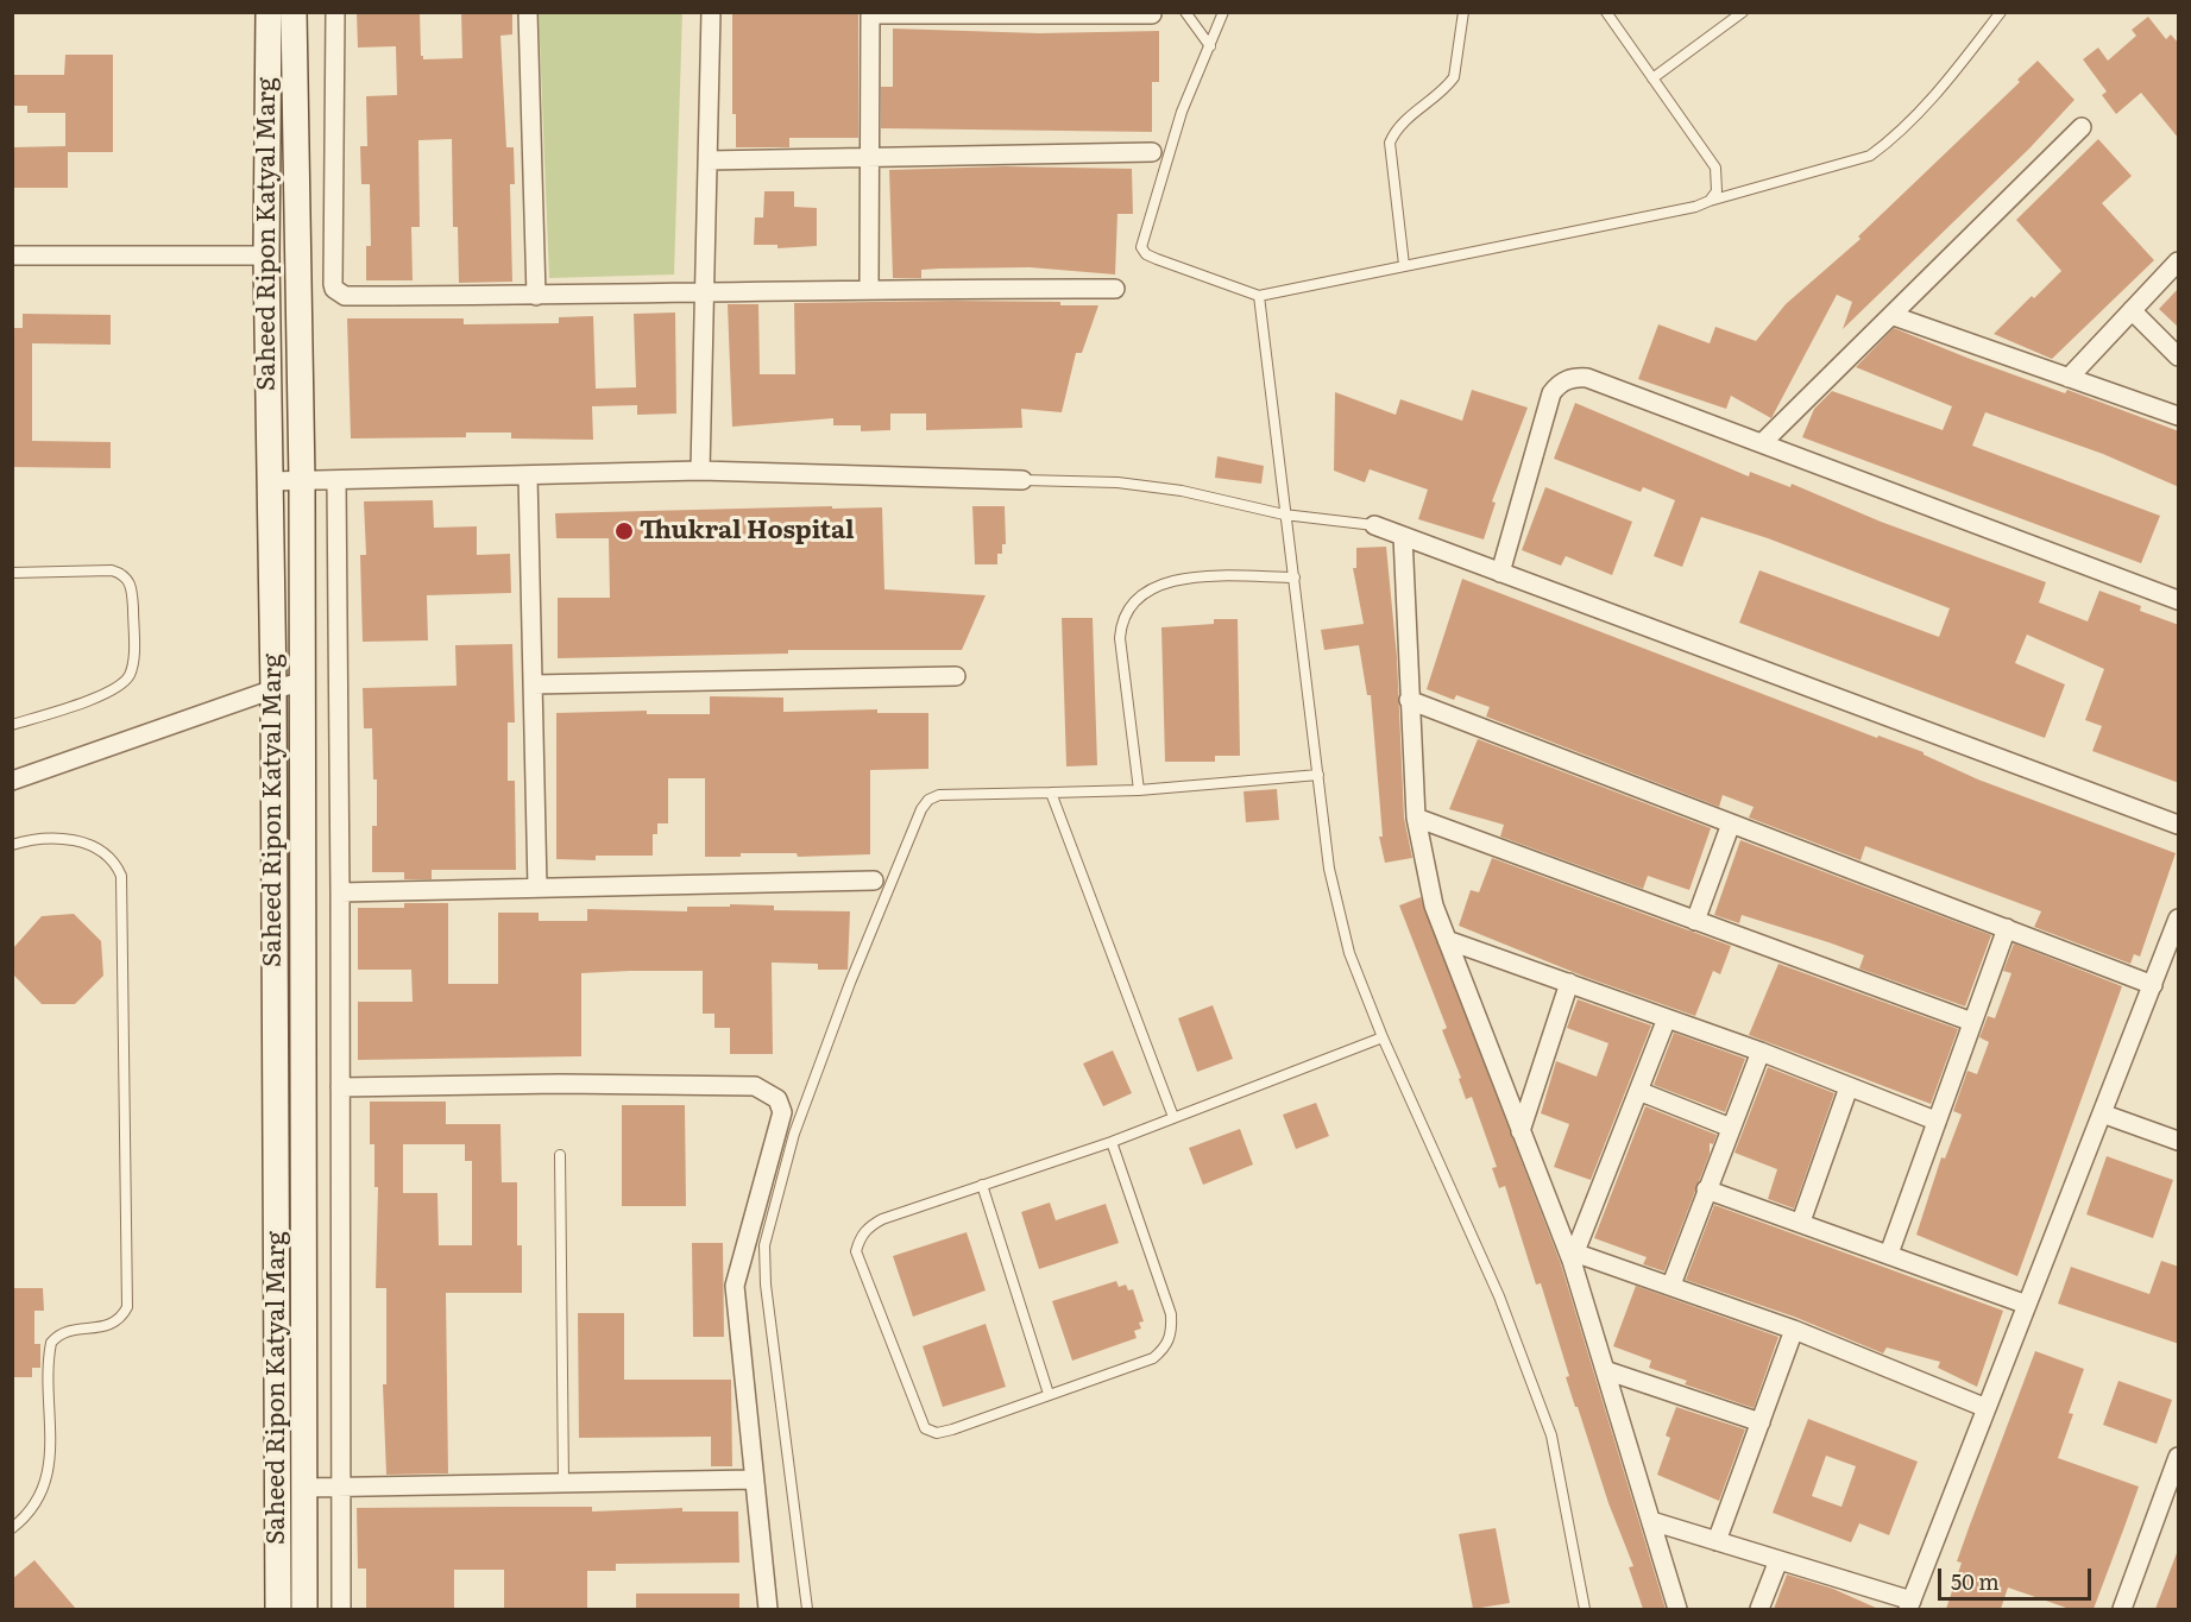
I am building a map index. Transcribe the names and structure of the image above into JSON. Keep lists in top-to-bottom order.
{
  "streets": {
    "street": ["Saheed Ripon Katyal Marg"]
  },
  "places": ["Thukral Hospital"],
  "scale_bar": "50 m"
}
